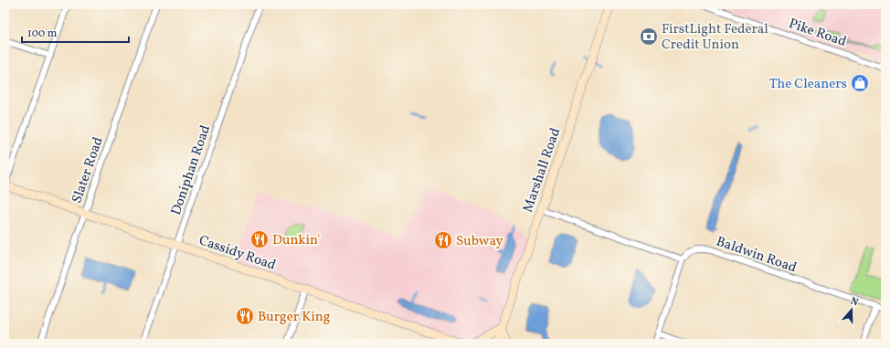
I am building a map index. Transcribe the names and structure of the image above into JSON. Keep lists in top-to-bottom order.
{
  "streets": {
    "street": [
      "Pike Road",
      "Slater Road",
      "Doniphan Road",
      "Marshall Road",
      "Cassidy Road",
      "Baldwin Road"
    ]
  },
  "crossings": [
    ["Slater Road", "Cassidy Road"],
    ["Doniphan Road", "Cassidy Road"]
  ],
  "places": {
    "bank": ["FirstLight Federal Credit Union"],
    "shop": ["The Cleaners"],
    "restaurant": ["Dunkin'", "Subway", "Burger King"]
  },
  "scale_bar": "100 m",
  "north": "top"
}
